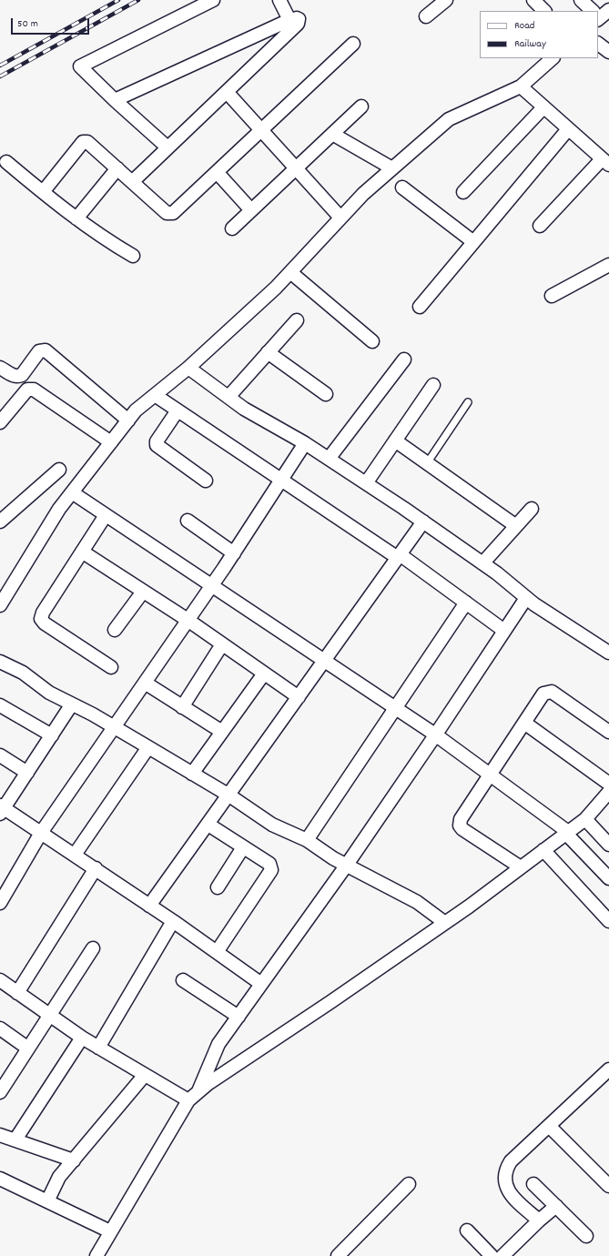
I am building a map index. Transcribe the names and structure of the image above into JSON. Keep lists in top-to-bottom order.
{
  "legend": ["Road", "Railway"],
  "scale_bar": "50 m"
}
